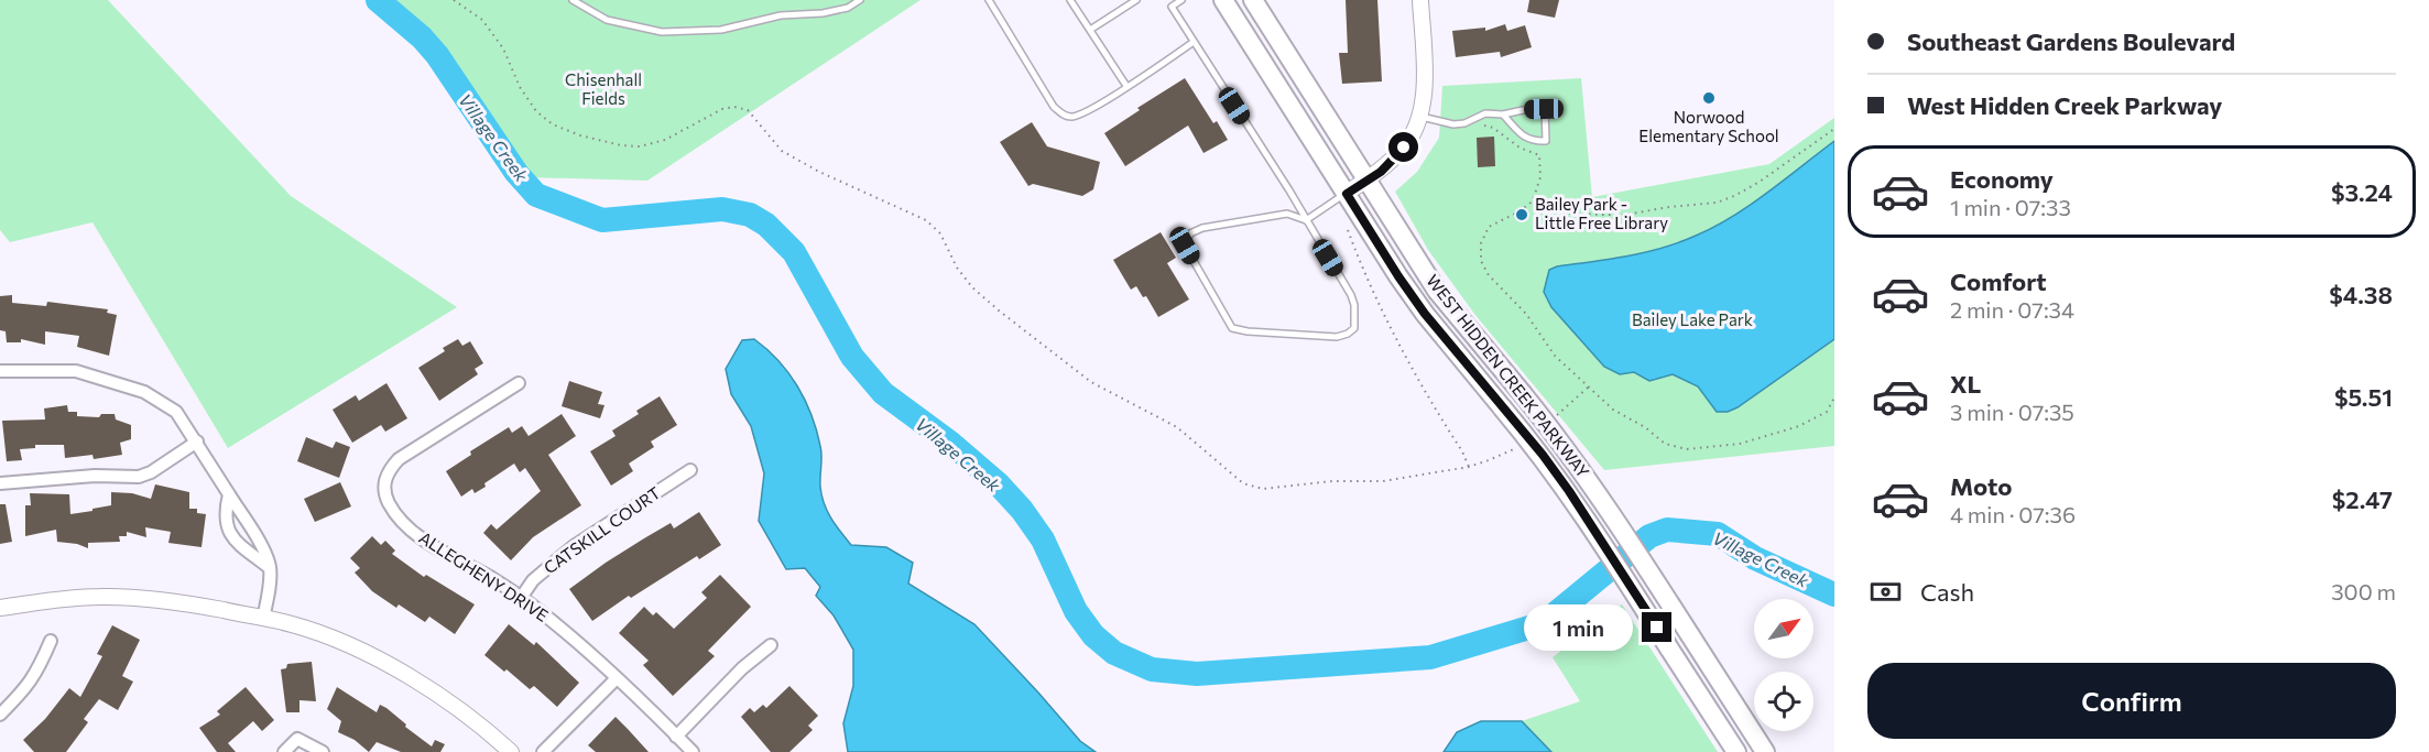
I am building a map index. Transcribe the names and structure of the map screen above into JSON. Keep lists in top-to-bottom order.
{
  "streets": {
    "main road": ["WEST HIDDEN CREEK PARKWAY"],
    "street": ["CATSKILL COURT", "ALLEGHENY DRIVE"]
  },
  "crossings": [
    ["CATSKILL COURT", "ALLEGHENY DRIVE"]
  ],
  "water": ["Village Creek"],
  "parks": ["Chisenhall Fields", "Bailey Lake Park"],
  "places": ["Norwood Elementary School", "Bailey Park - Little Free Library"],
  "north": "top right",
  "page": {
    "banner": ["Southeast Gardens Boulevard", "West Hidden Creek Parkway"],
    "list": [
      {
        "name": "Economy",
        "note": "1 min · 07:33",
        "value": "$3.24"
      },
      {
        "name": "Comfort",
        "note": "2 min · 07:34",
        "value": "$4.38"
      },
      {
        "name": "XL",
        "note": "3 min · 07:35",
        "value": "$5.51"
      },
      {
        "name": "Moto",
        "note": "4 min · 07:36",
        "value": "$2.47"
      }
    ],
    "pay": ["Cash", "300 m"],
    "bubble": "1 min",
    "buttons": "Confirm"
  }
}
